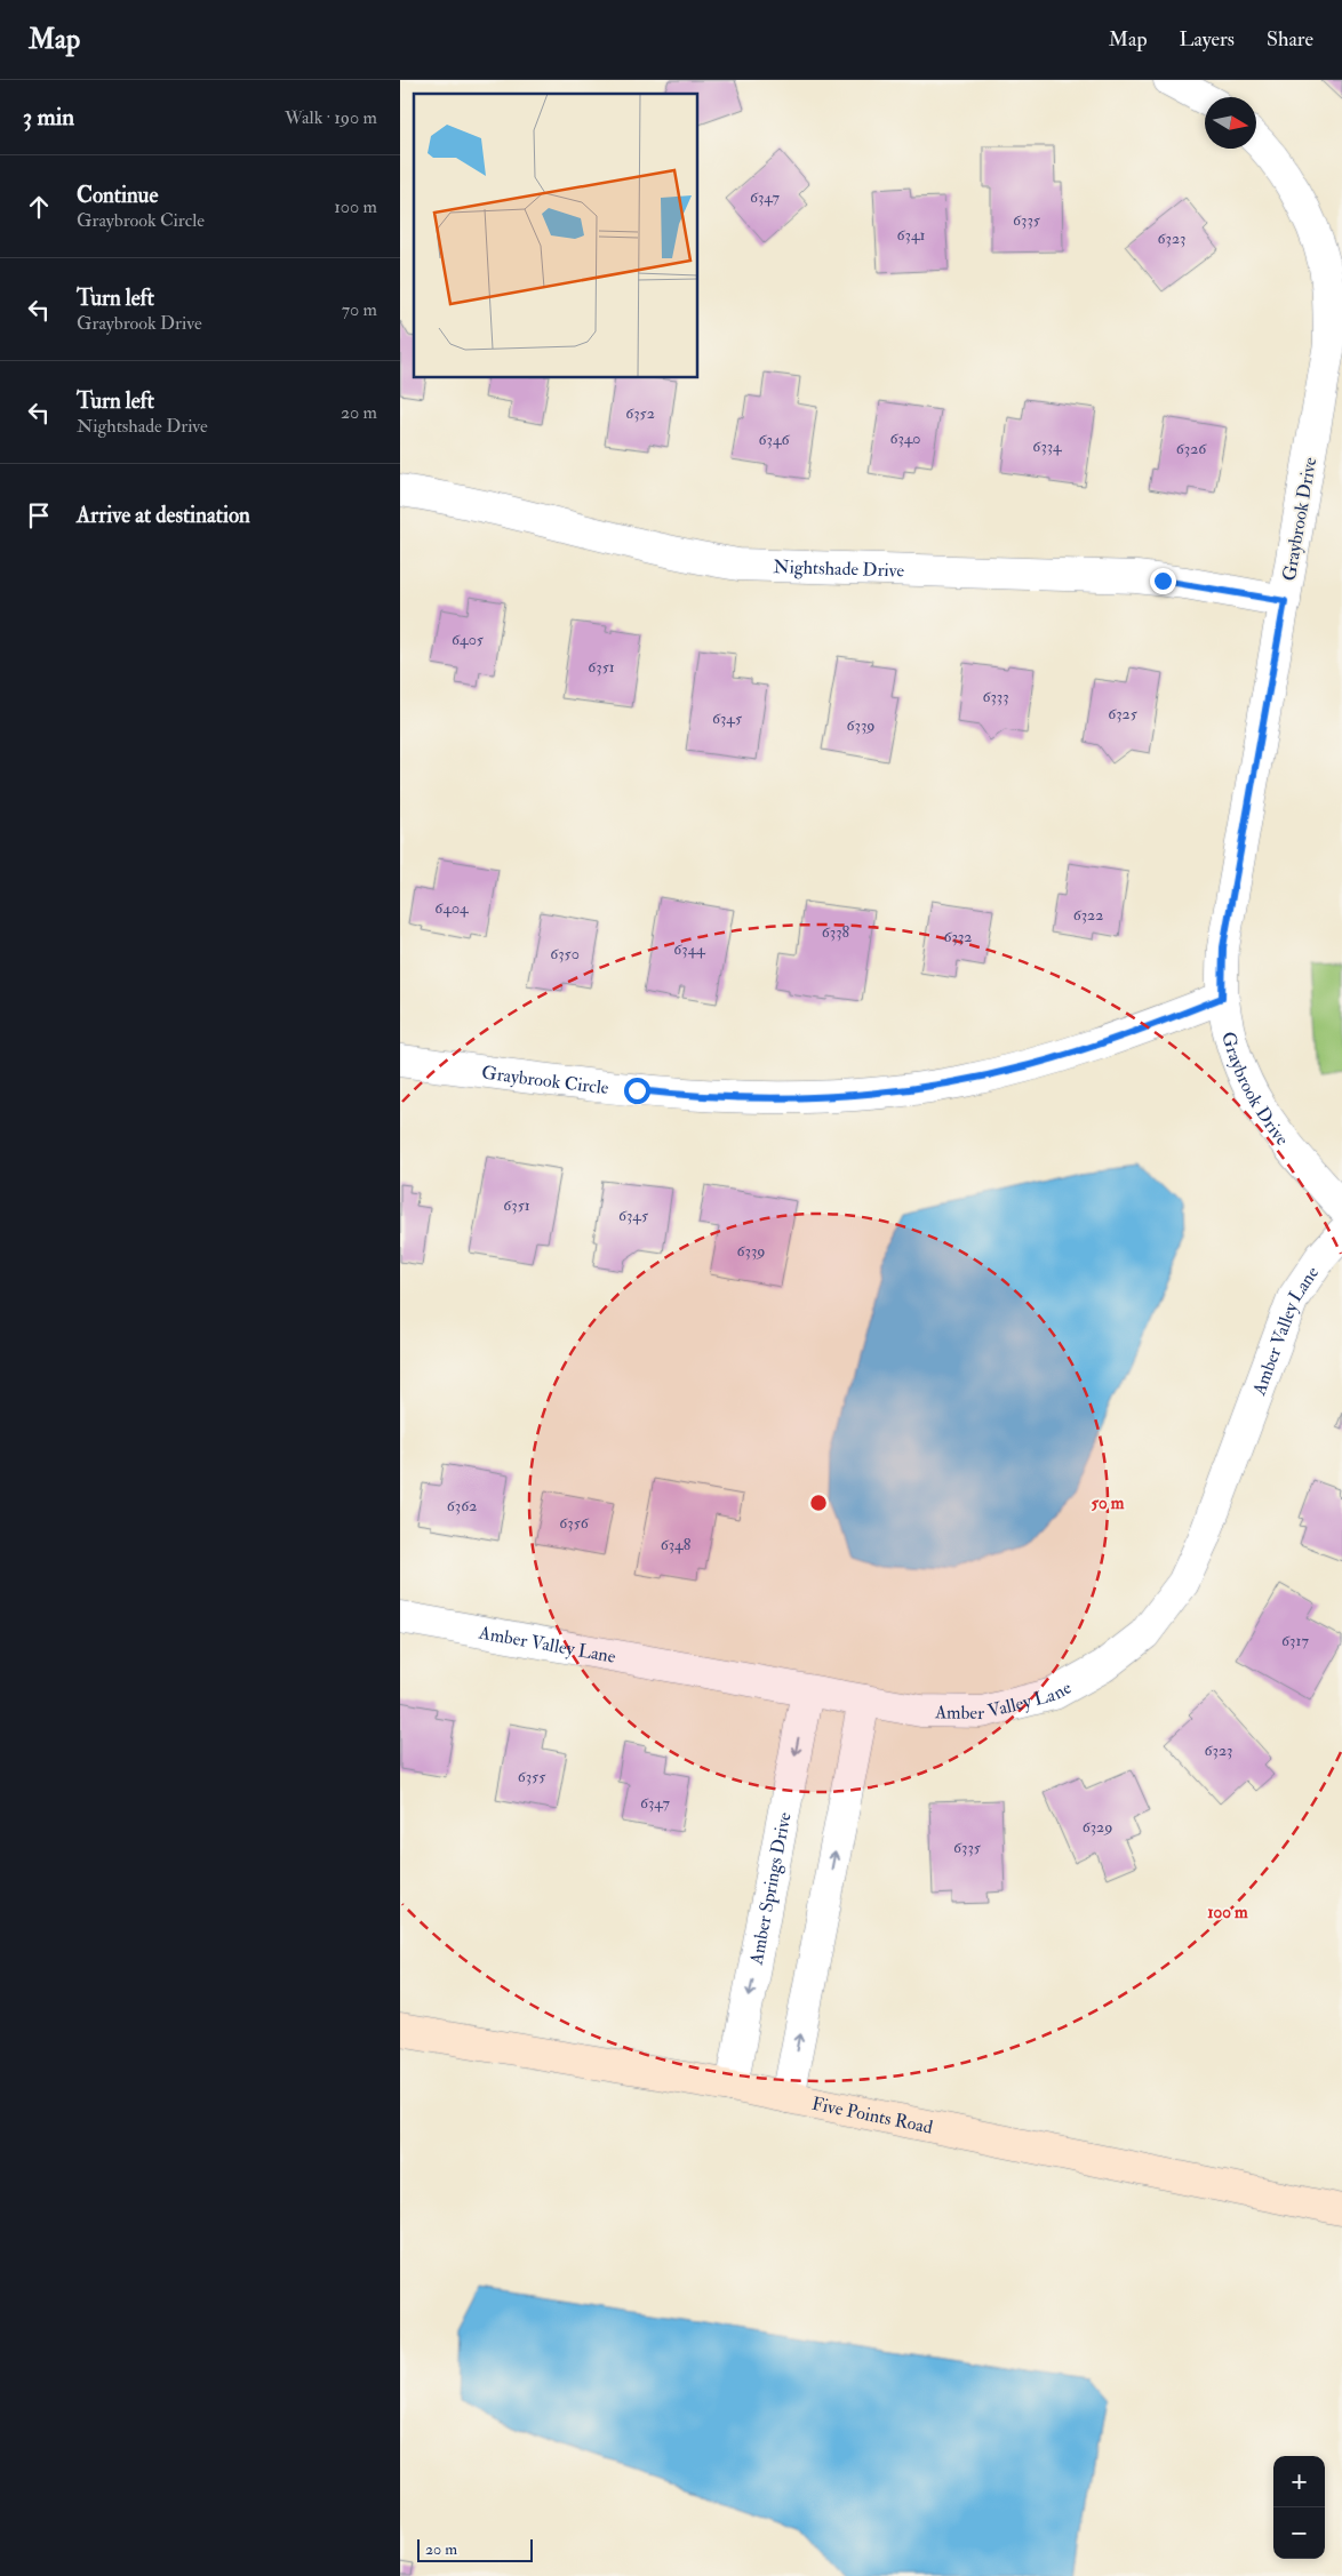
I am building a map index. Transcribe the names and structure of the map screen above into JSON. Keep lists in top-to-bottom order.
{
  "streets": {
    "street": [
      "Graybrook Drive",
      "Nightshade Drive",
      "Graybrook Circle",
      "Amber Valley Lane",
      "Amber Springs Drive",
      "Five Points Road"
    ]
  },
  "crossings": [
    ["Graybrook Drive", "Nightshade Drive"],
    ["Graybrook Drive", "Graybrook Circle"],
    ["Amber Valley Lane", "Amber Springs Drive"],
    ["Amber Springs Drive", "Five Points Road"]
  ],
  "house_numbers": [
    "6347",
    "6335",
    "6341",
    "6323",
    "6352",
    "6340",
    "6346",
    "6334",
    "6326",
    "6405",
    "6351",
    "6333",
    "6325",
    "6345",
    "6339",
    "6404",
    "6322",
    "6338",
    "6332",
    "6344",
    "6350",
    "6351",
    "6345",
    "6339",
    "6362",
    "6356",
    "6348",
    "6317",
    "6323",
    "6355",
    "6347",
    "6329",
    "6335"
  ],
  "scale_bar": "20 m",
  "north": "right",
  "page": {
    "header": "Map",
    "nav": ["Map", "Layers", "Share"],
    "heading": ["3 min", "Walk · 190 m"],
    "list": [
      ["Continue", "Graybrook Circle", "100 m"],
      ["Turn left", "Graybrook Drive", "70 m"],
      ["Turn left", "Nightshade Drive", "20 m"],
      "Arrive at destination"
    ],
    "map_buttons": ["+", "−"],
    "scale": "20 m"
  },
  "rings": ["50 m", "100 m"]
}
